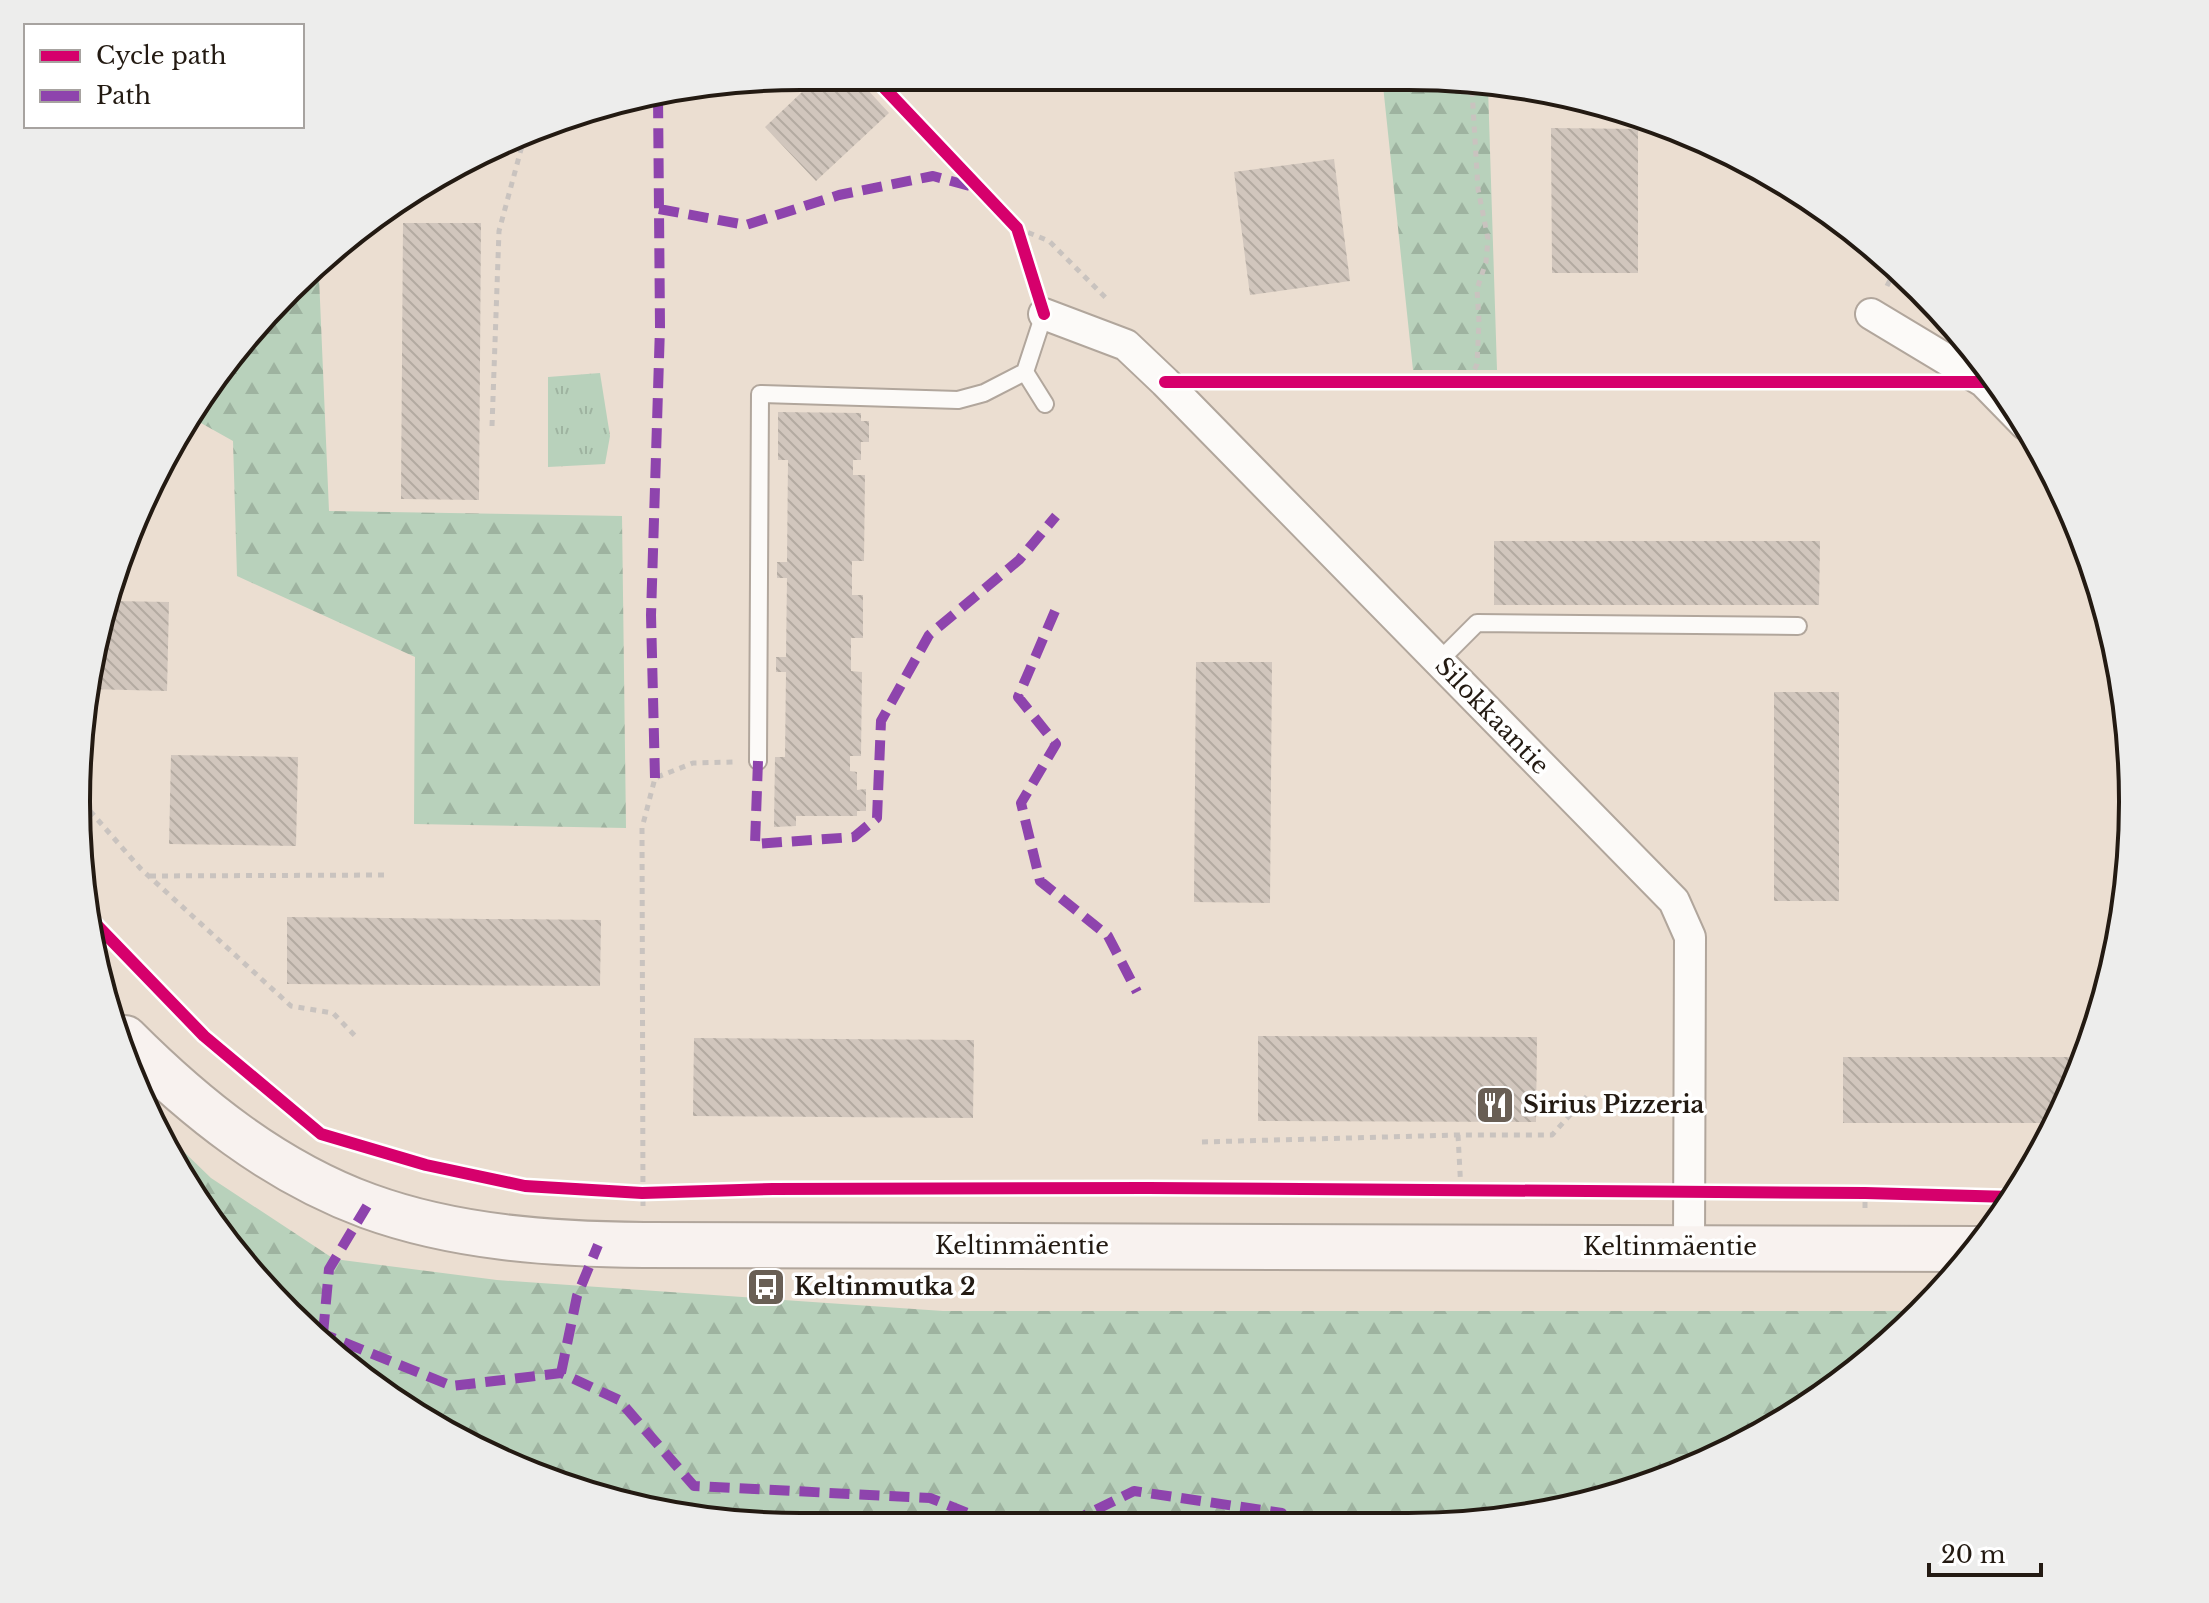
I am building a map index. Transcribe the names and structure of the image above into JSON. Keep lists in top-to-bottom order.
{
  "streets": {
    "main road": ["Keltinmäentie"],
    "street": ["Silokkaantie"]
  },
  "crossings": [
    ["Silokkaantie", "Keltinmäentie"]
  ],
  "places": {
    "restaurant": ["Sirius Pizzeria"],
    "bus stop": ["Keltinmutka 2"]
  },
  "legend": ["Cycle path", "Path"],
  "scale_bar": "20 m"
}
